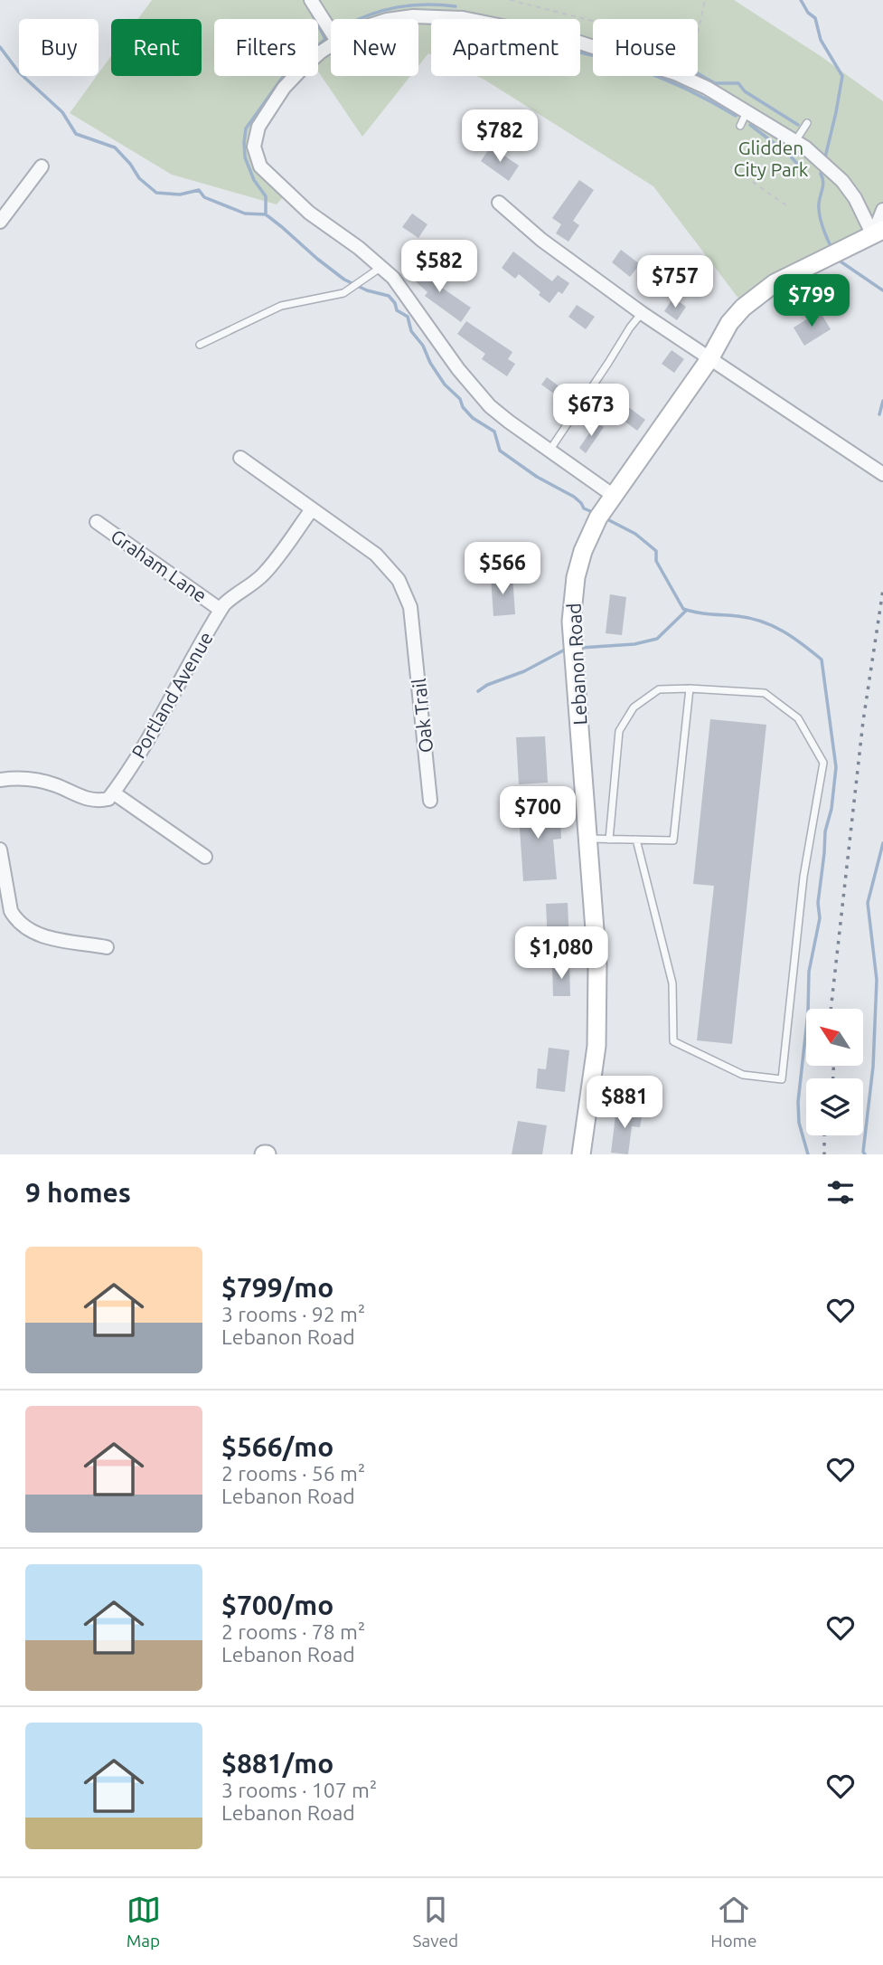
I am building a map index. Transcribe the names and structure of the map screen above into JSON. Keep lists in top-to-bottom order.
{
  "streets": {
    "street": [
      "Graham Lane",
      "Lebanon Road",
      "Portland Avenue",
      "Oak Trail"
    ]
  },
  "crossings": [
    ["Graham Lane", "Portland Avenue"],
    ["Portland Avenue", "Oak Trail"]
  ],
  "parks": ["Glidden City Park"],
  "north": "top left",
  "page": {
    "chip": [
      "Buy",
      "Rent",
      "Filters",
      "New",
      "Apartment",
      "House"
    ],
    "price": [
      "$782",
      "$582",
      "$757",
      "$799",
      "$673",
      "$566",
      "$700",
      "$1,080",
      "$881"
    ],
    "heading": "9 homes",
    "list": [
      {
        "name": "$799/mo",
        "note": "3 rooms · 92 m² · Lebanon Road"
      },
      {
        "name": "$566/mo",
        "note": "2 rooms · 56 m² · Lebanon Road"
      },
      {
        "name": "$700/mo",
        "note": "2 rooms · 78 m² · Lebanon Road"
      },
      {
        "name": "$881/mo",
        "note": "3 rooms · 107 m² · Lebanon Road"
      }
    ],
    "tabs": ["Map", "Saved", "Home"]
  }
}
